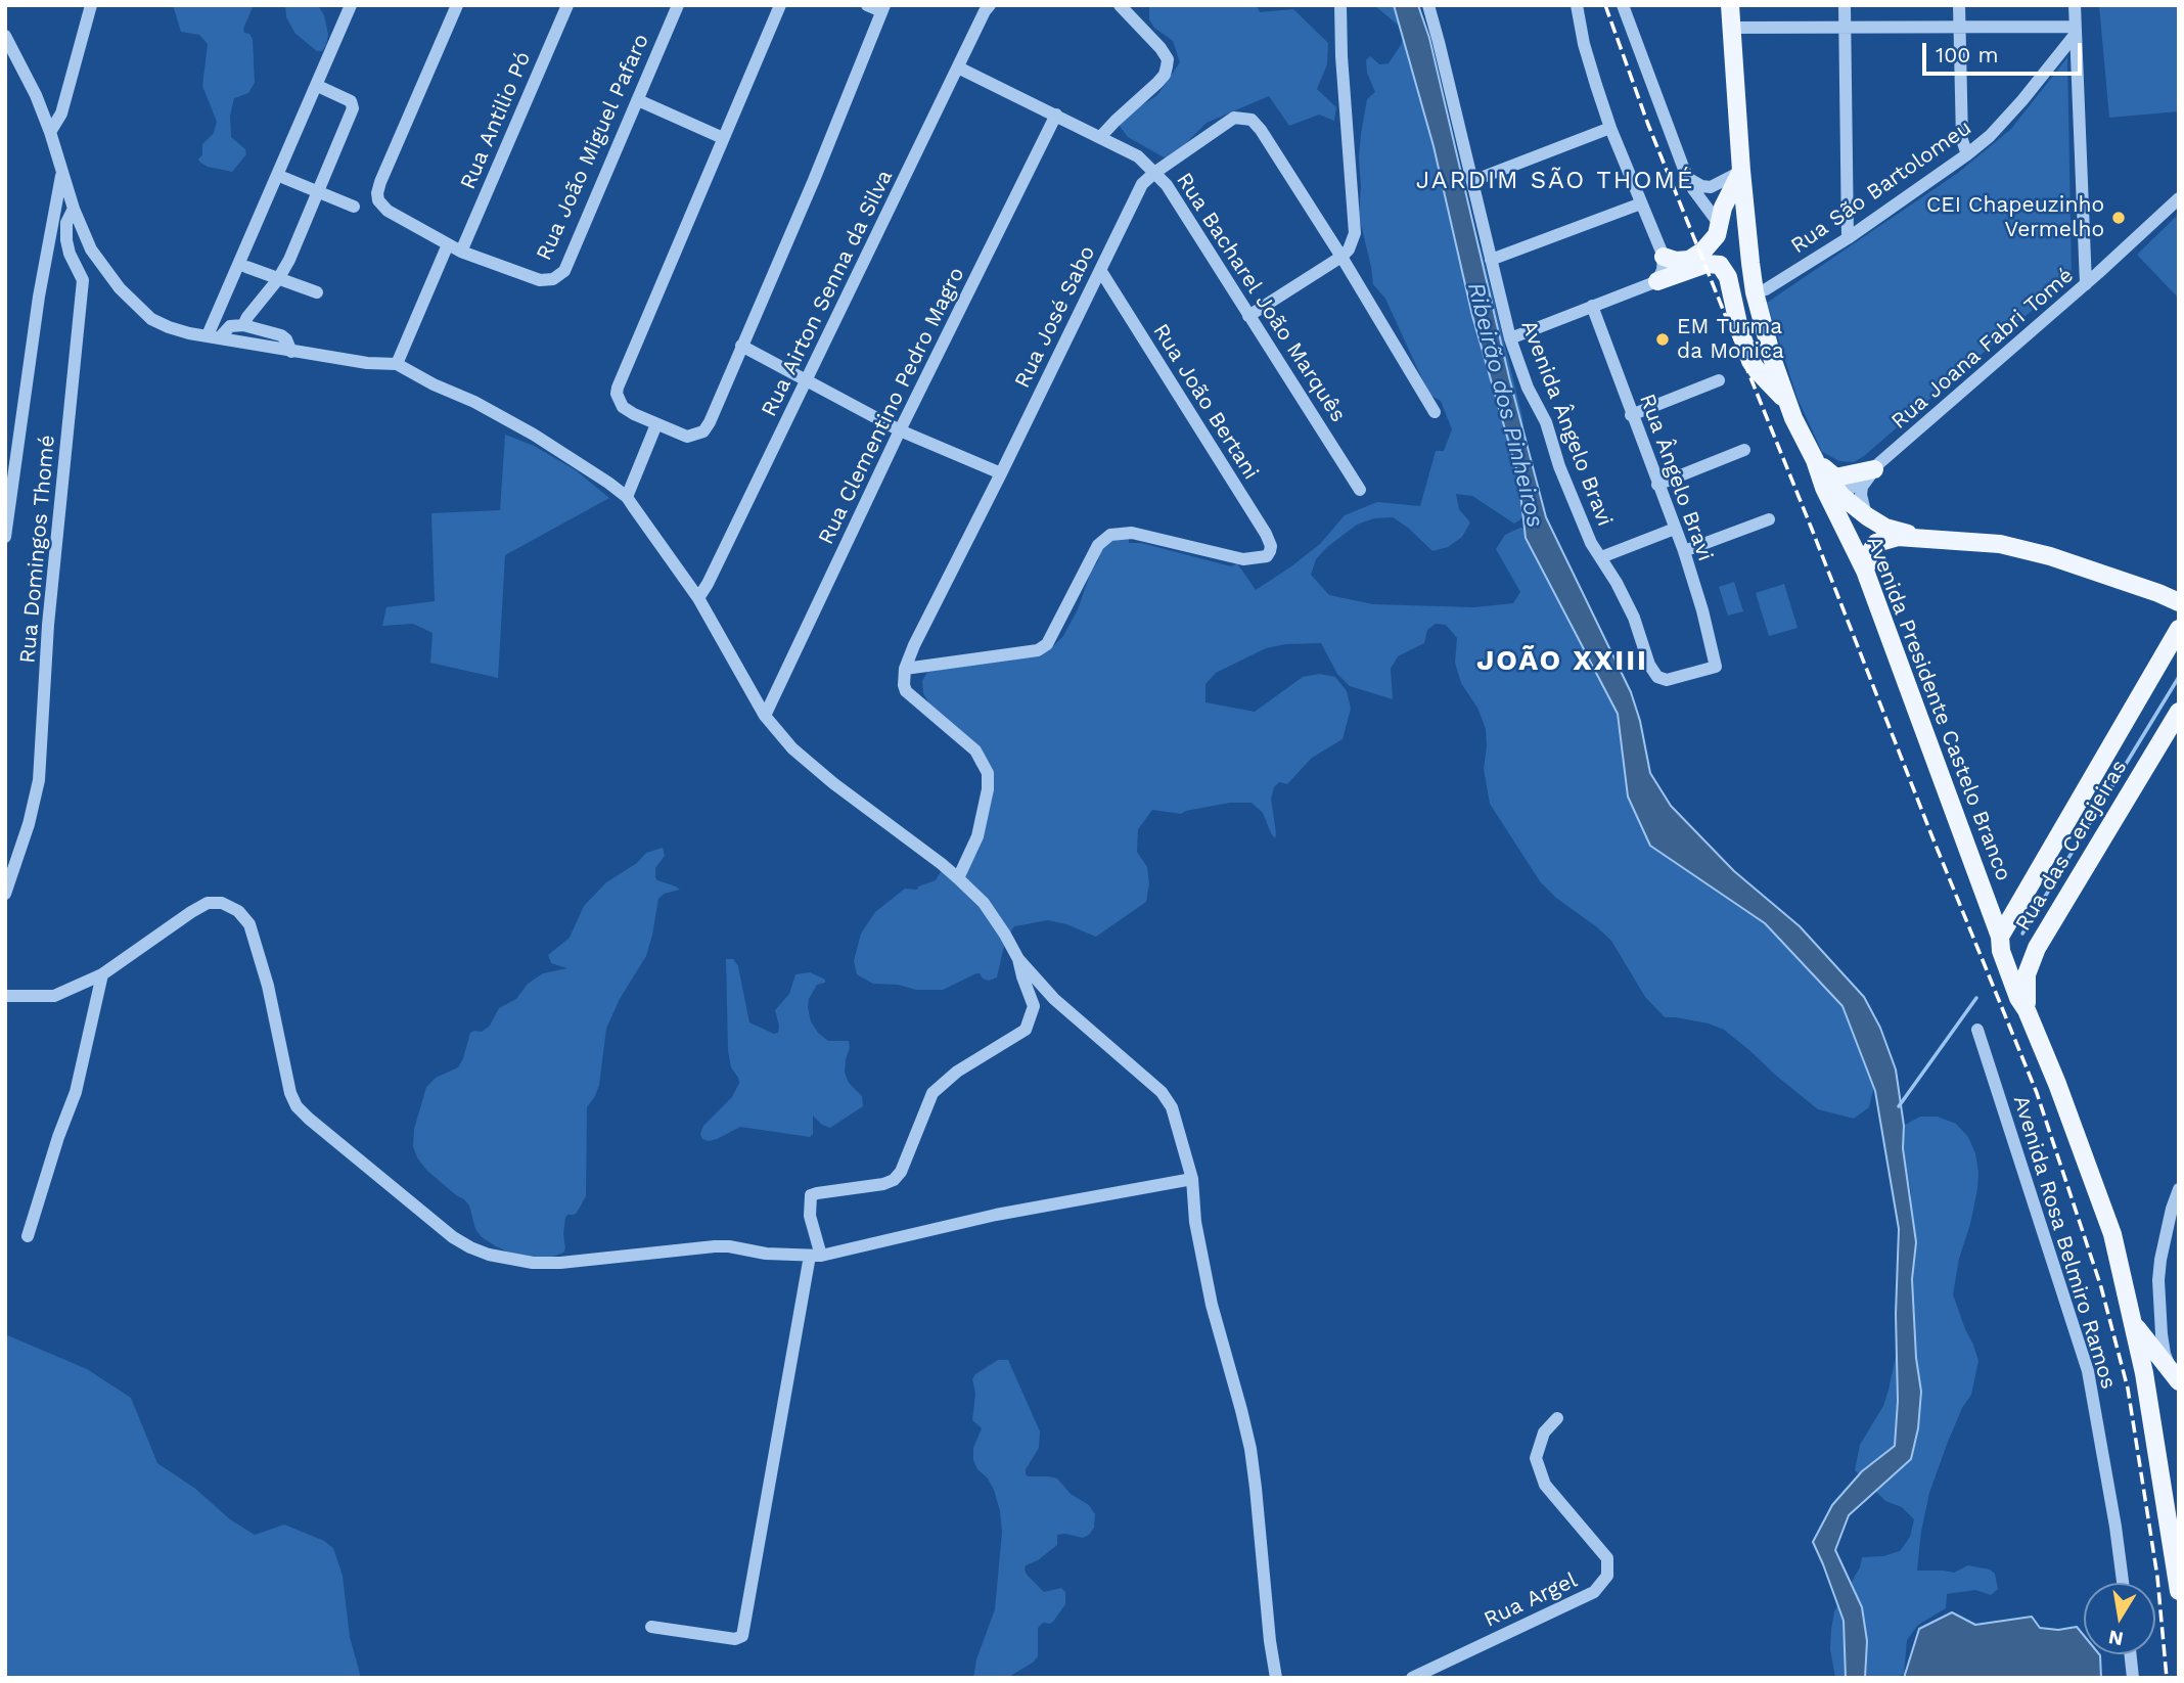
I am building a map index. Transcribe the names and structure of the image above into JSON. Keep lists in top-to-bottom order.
{
  "streets": {
    "main road": ["Avenida Presidente Castelo Branco", "Rua das Cerejeiras"],
    "street": [
      "Rua Antilio Pó",
      "Rua João Miguel Pafaro",
      "Rua São Bartolomeu",
      "Rua Airton Senna da Silva",
      "Rua Bacharel João Marquês",
      "Rua José Sabo",
      "Rua Joana Fabri Tomé",
      "Rua João Bertani",
      "Rua Clementino Pedro Magro",
      "Avenida Ângelo Bravi",
      "Rua Ângelo Bravi",
      "Rua Domingos Thomé",
      "Avenida Rosa Belmiro Ramos",
      "Rua Argel"
    ]
  },
  "crossings": [
    ["Rua Antilio Pó", "Rua João Miguel Pafaro"],
    ["Rua Airton Senna da Silva", "Rua Bacharel João Marquês"],
    ["Rua Bacharel João Marquês", "Rua José Sabo"],
    ["Rua Bacharel João Marquês", "Rua Clementino Pedro Magro"],
    ["Rua José Sabo", "Rua João Bertani"],
    ["Rua Joana Fabri Tomé", "Avenida Presidente Castelo Branco"],
    ["Avenida Ângelo Bravi", "Rua Ângelo Bravi"],
    ["Avenida Presidente Castelo Branco", "Rua das Cerejeiras"]
  ],
  "districts": ["JARDIM SÃO THOMÉ", "JOÃO XXIII"],
  "water": ["Ribeirão dos Pinheiros"],
  "places": ["CEI Chapeuzinho Vermelho", "EM Turma da Monica"],
  "scale_bar": "100 m",
  "north": "bottom"
}
